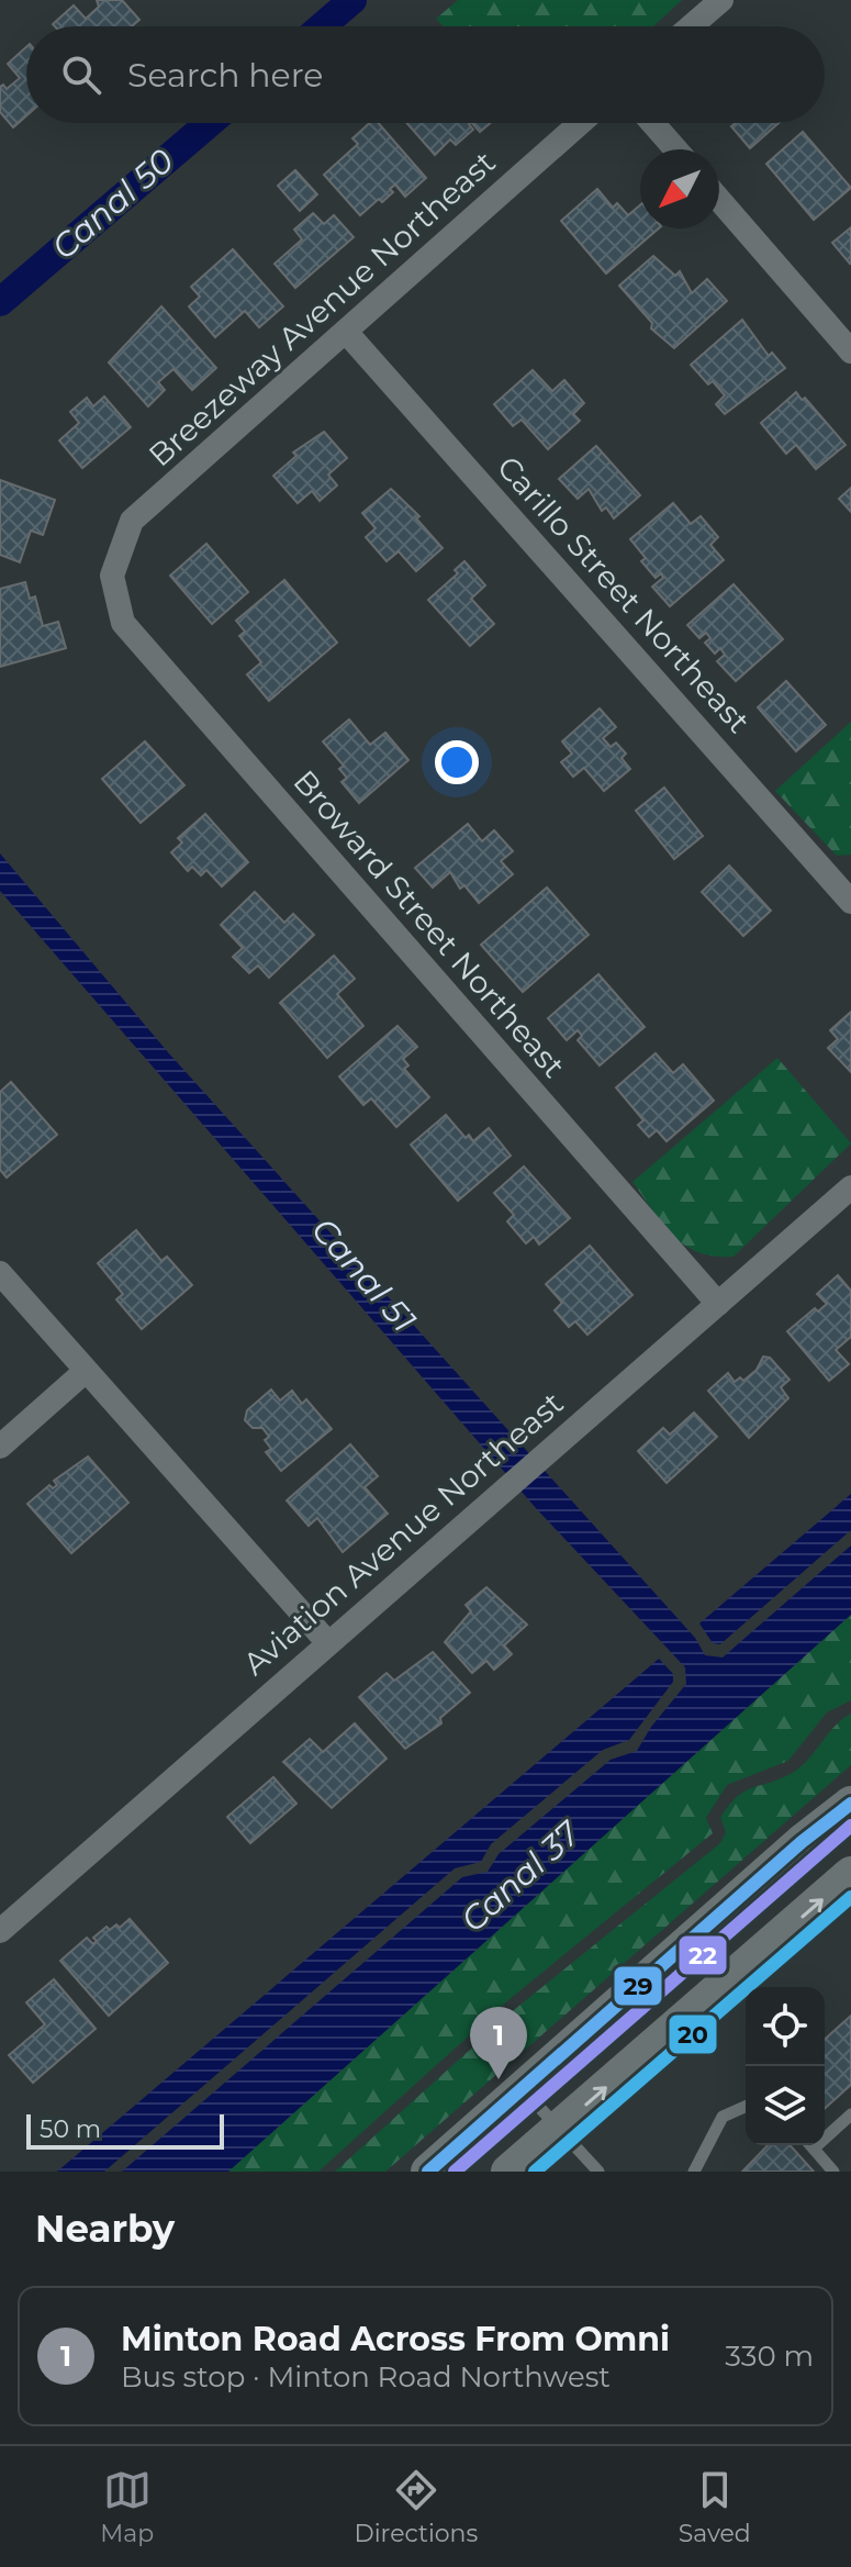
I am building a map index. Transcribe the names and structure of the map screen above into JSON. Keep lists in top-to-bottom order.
{
  "streets": {
    "street": [
      "Breezeway Avenue Northeast",
      "Carillo Street Northeast",
      "Broward Street Northeast",
      "Aviation Avenue Northeast"
    ]
  },
  "crossings": [
    ["Breezeway Avenue Northeast", "Carillo Street Northeast"],
    ["Breezeway Avenue Northeast", "Broward Street Northeast"],
    ["Broward Street Northeast", "Aviation Avenue Northeast"]
  ],
  "water": ["Canal 50", "Canal 51", "Canal 37"],
  "lines": ["transit line 29", "transit line 22", "transit line 20"],
  "scale_bar": "50 m",
  "north": "bottom left",
  "page": {
    "search": "Search here",
    "pins": "1",
    "scale": "50 m",
    "heading": "Nearby",
    "list": [
      {
        "mark": "1",
        "name": "Minton Road Across From Omni",
        "note": "Bus stop · Minton Road Northwest",
        "value": "330 m"
      }
    ],
    "nav": ["Map", "Directions", "Saved"]
  }
}
